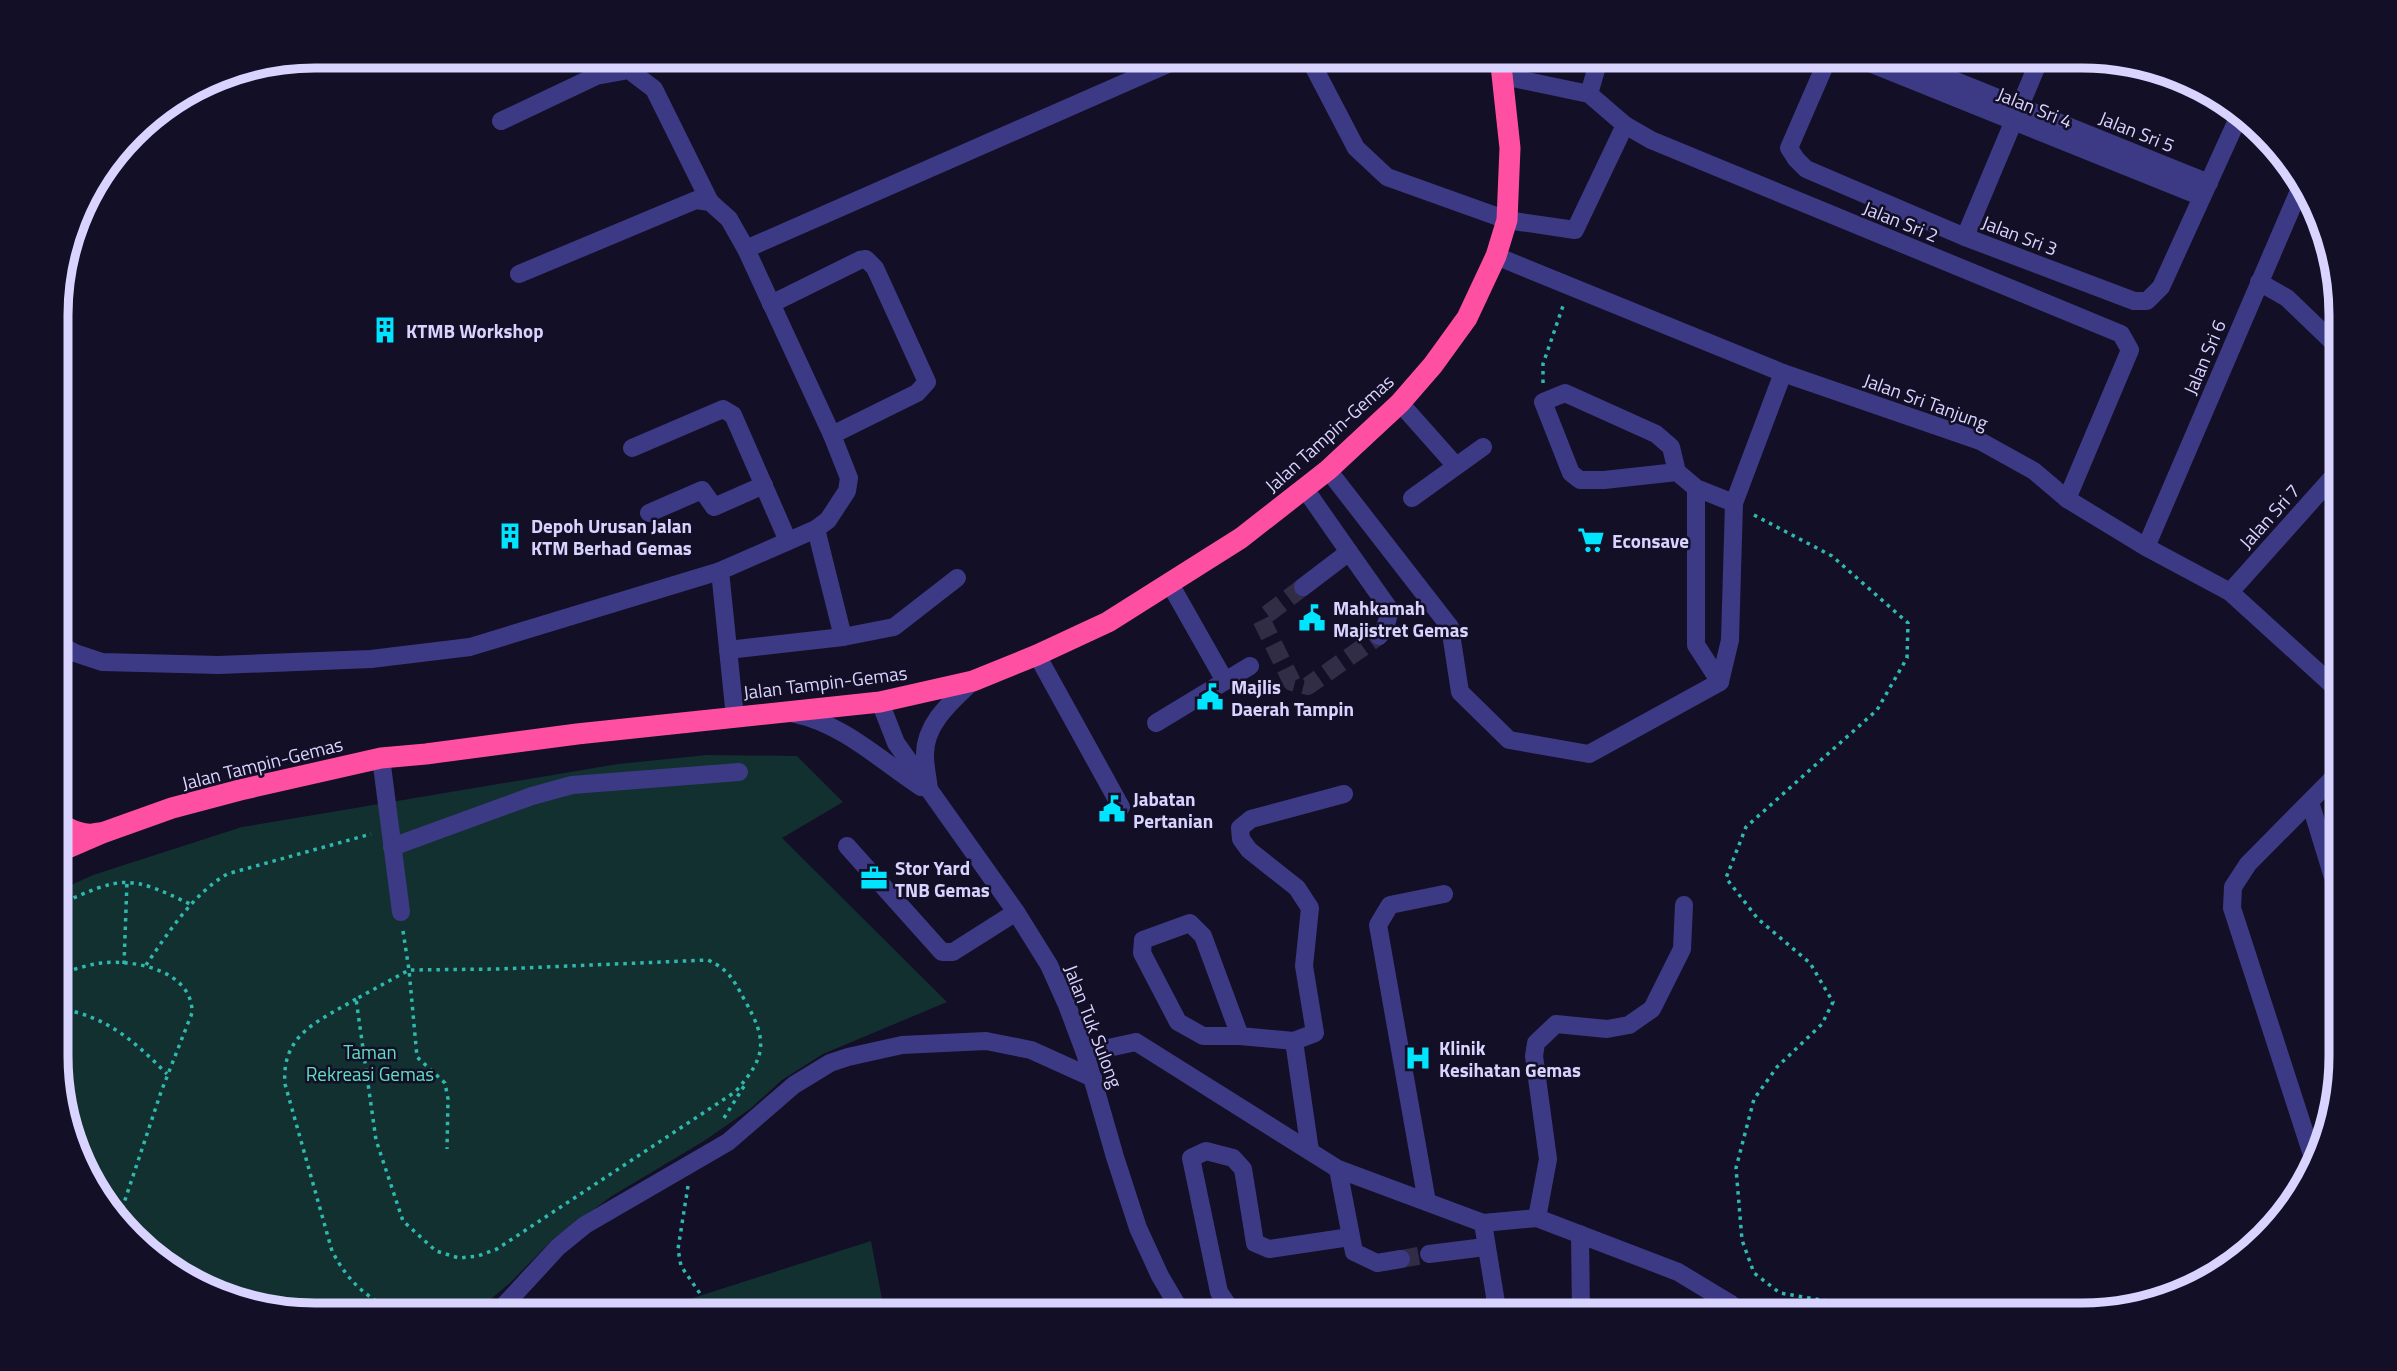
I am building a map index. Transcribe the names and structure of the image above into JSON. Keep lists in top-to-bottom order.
{
  "streets": {
    "highway": ["Jalan Tampin-Gemas"],
    "street": [
      "Jalan Sri 4",
      "Jalan Sri 5",
      "Jalan Sri 2",
      "Jalan Sri 3",
      "Jalan Sri 6",
      "Jalan Sri Tanjung",
      "Jalan Sri 7",
      "Jalan Tuk Sulong"
    ]
  },
  "crossings": [
    ["Jalan Sri 4", "Jalan Sri 5"],
    ["Jalan Sri 5", "Jalan Sri 3"],
    ["Jalan Sri 2", "Jalan Sri Tanjung"],
    ["Jalan Sri 6", "Jalan Sri Tanjung"],
    ["Jalan Sri Tanjung", "Jalan Tampin-Gemas"],
    ["Jalan Sri Tanjung", "Jalan Sri 7"],
    ["Jalan Tampin-Gemas", "Jalan Tuk Sulong"]
  ],
  "parks": ["Taman Rekreasi Gemas"],
  "places": {
    "building": ["KTMB Workshop", "Depoh Urusan Jalan KTM Berhad Gemas"],
    "supermarket": ["Econsave"],
    "public building": ["Mahkamah Majistret Gemas", "Majlis Daerah Tampin", "Jabatan Pertanian"],
    "office": ["Stor Yard TNB Gemas"],
    "hospital": ["Klinik Kesihatan Gemas"]
  }
}
